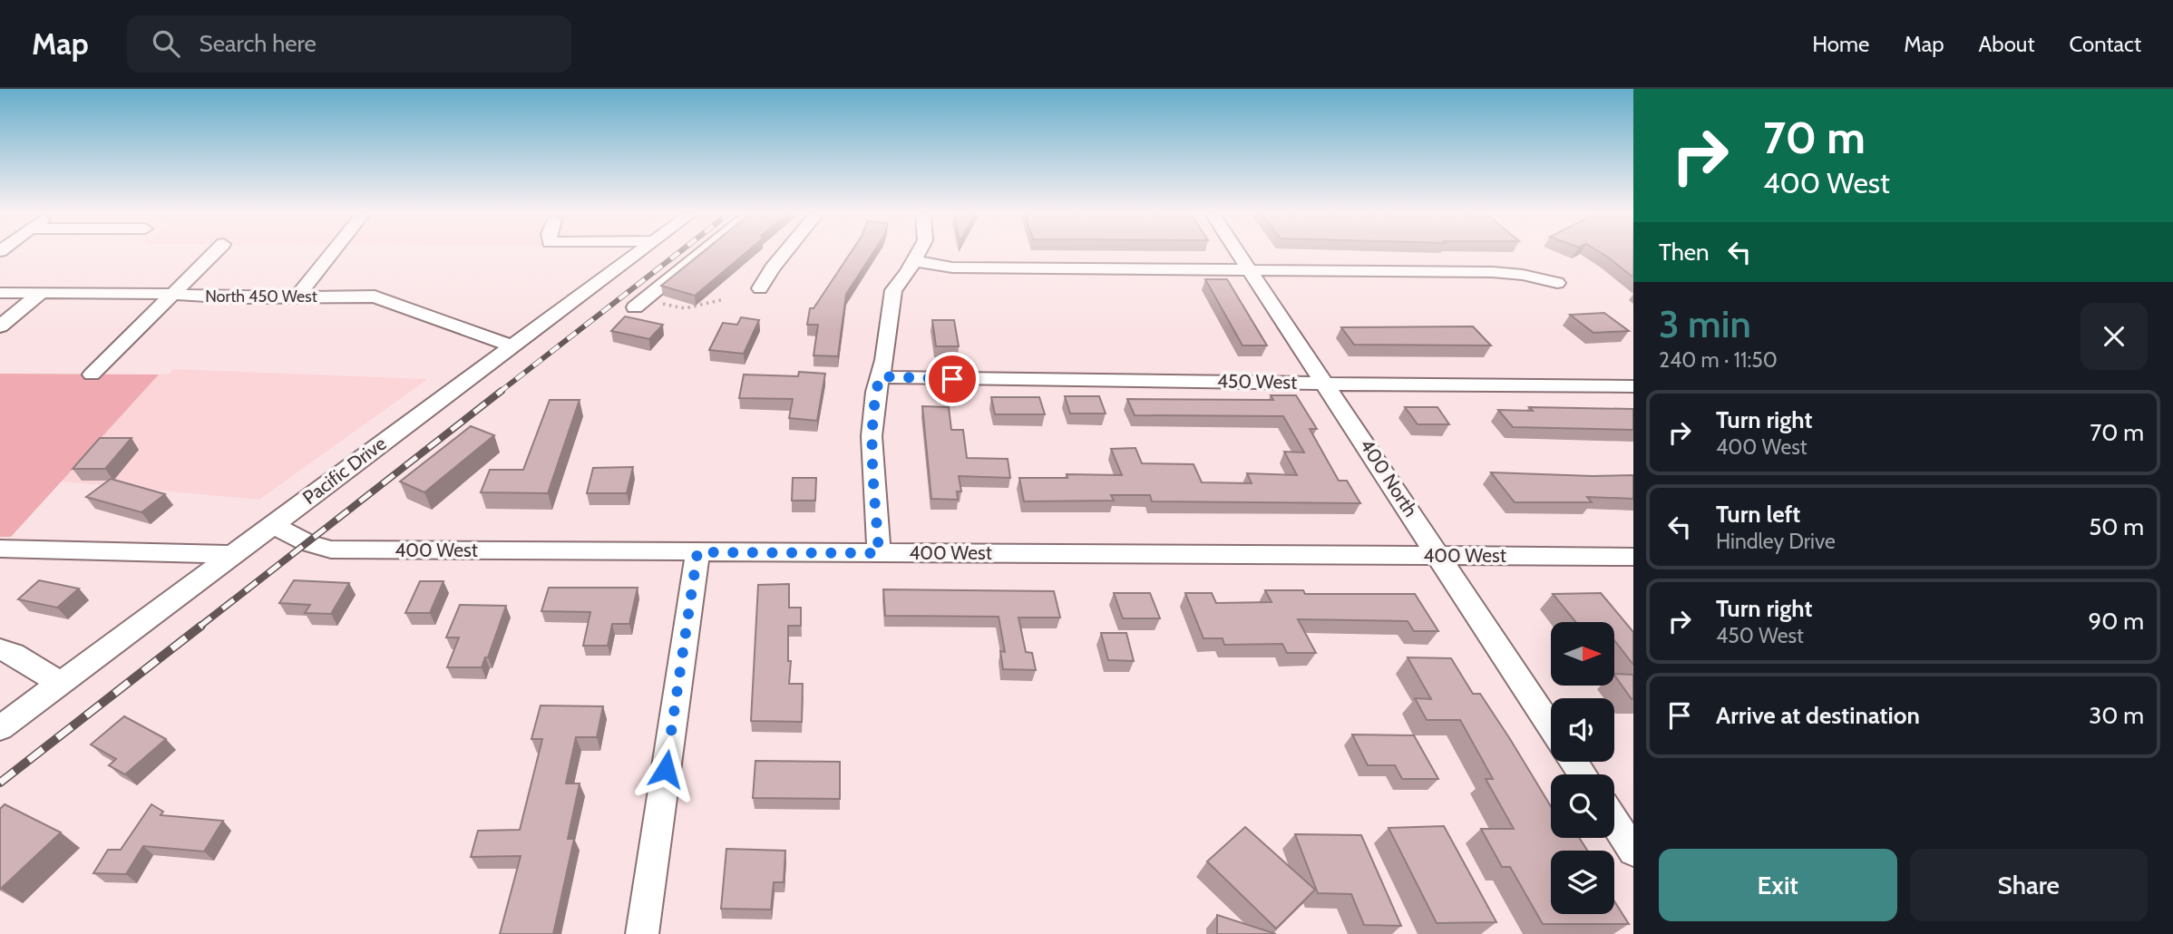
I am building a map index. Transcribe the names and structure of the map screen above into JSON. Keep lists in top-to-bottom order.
{
  "streets": {
    "street": [
      "North 450 West",
      "450 West",
      "Pacific Drive",
      "400 North",
      "400 West"
    ]
  },
  "crossings": [
    ["North 450 West", "Pacific Drive"],
    ["450 West", "400 North"],
    ["Pacific Drive", "400 West"],
    ["400 North", "400 West"]
  ],
  "north": "right",
  "page": {
    "header": "Map",
    "search": "Search here",
    "nav": [
      "Home",
      "Map",
      "About",
      "Contact"
    ],
    "turn": ["70 m", "400 West"],
    "then": "Then",
    "heading": ["3 min", "240 m · 11:50"],
    "list": [
      {
        "name": "Turn right",
        "note": "400 West",
        "value": "70 m"
      },
      {
        "name": "Turn left",
        "note": "Hindley Drive",
        "value": "50 m"
      },
      {
        "name": "Turn right",
        "note": "450 West",
        "value": "90 m"
      },
      {
        "name": "Arrive at destination",
        "value": "30 m"
      }
    ],
    "buttons": ["Exit", "Share"]
  }
}
